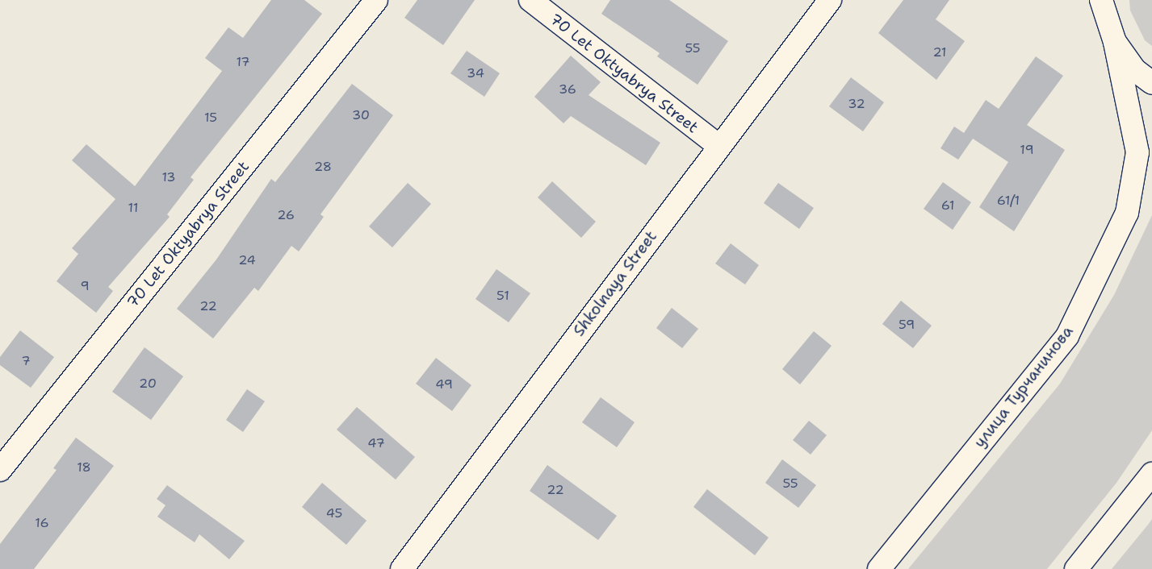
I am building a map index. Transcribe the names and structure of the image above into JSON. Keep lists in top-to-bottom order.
{
  "streets": {
    "street": ["70 Let Oktyabrya Street", "Shkolnaya Street", "улица Турчанинова"]
  },
  "crossings": [
    ["70 Let Oktyabrya Street", "Shkolnaya Street"]
  ],
  "house_numbers": [
    "55",
    "21",
    "17",
    "34",
    "36",
    "32",
    "30",
    "15",
    "19",
    "28",
    "13",
    "61/1",
    "61",
    "11",
    "26",
    "24",
    "9",
    "51",
    "22",
    "59",
    "7",
    "20",
    "49",
    "47",
    "18",
    "55",
    "22",
    "45",
    "16"
  ]
}
